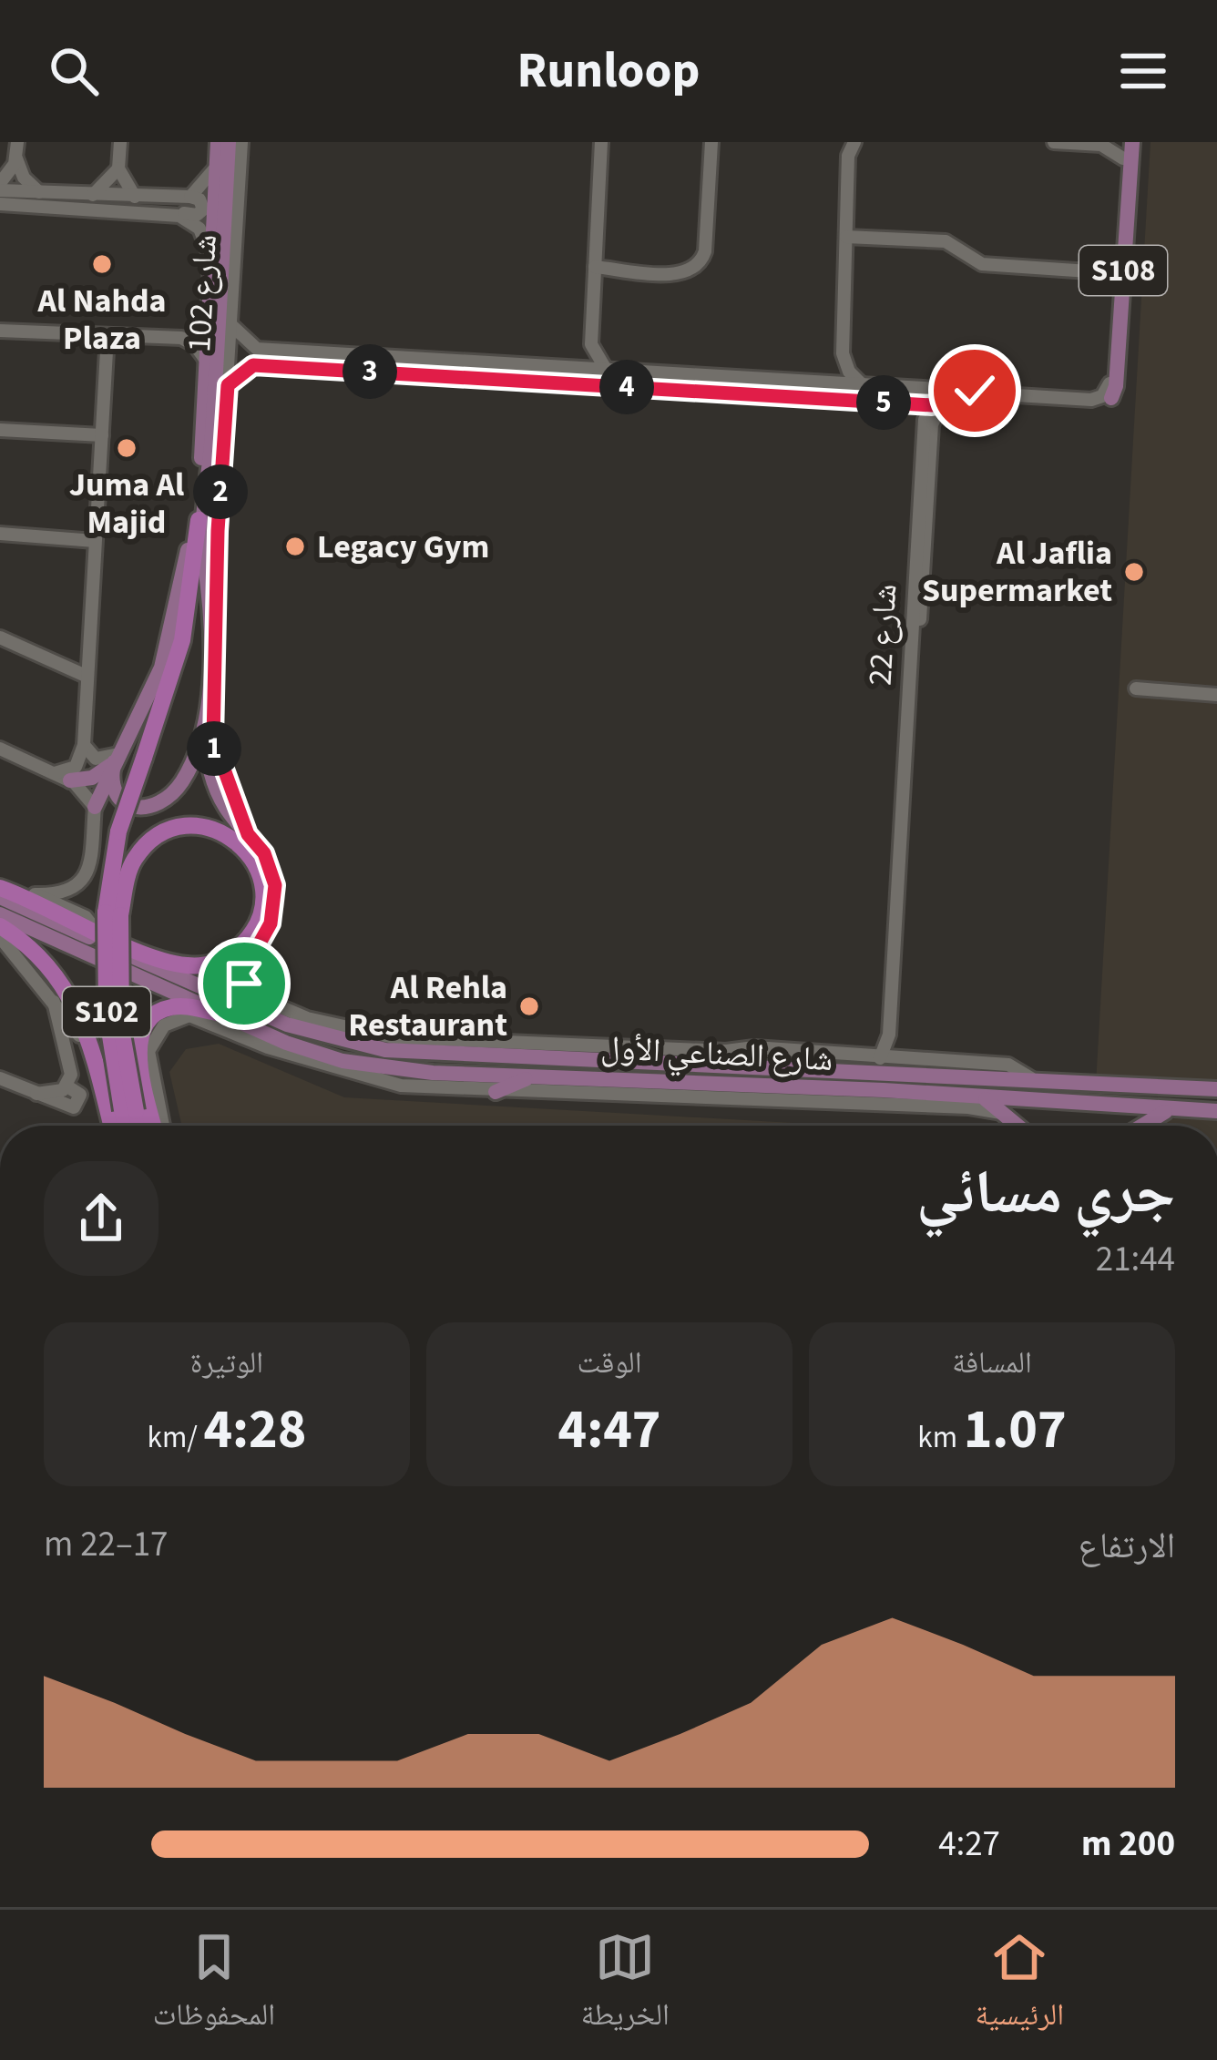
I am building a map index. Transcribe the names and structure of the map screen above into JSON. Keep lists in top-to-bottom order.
{
  "streets": {
    "highway": ["شارع 102", "S102"],
    "main road": ["S108", "شارع الصناعي الأول"],
    "street": ["شارع 22"]
  },
  "crossings": [
    ["شارع 102", "S102"],
    ["شارع 22", "شارع الصناعي الأول"]
  ],
  "places": [
    "Al Nahda Plaza",
    "Juma Al Majid",
    "Legacy Gym",
    "Al Jaflia Supermarket",
    "Al Rehla Restaurant"
  ],
  "page": {
    "header": "Runloop",
    "pins": [
      "3",
      "4",
      "5",
      "2",
      "1"
    ],
    "heading": ["جري مسائي", "21:44"],
    "stats": [
      ["المسافة", "1.07 km"],
      ["الوقت", "4:47"],
      ["الوتيرة", "4:28 /km"]
    ],
    "chart": ["الارتفاع", "17–22 m"],
    "list": [
      {
        "name": "200 m",
        "note": "4:27"
      }
    ],
    "tabs": ["الرئيسية", "الخريطة", "المحفوظات"]
  }
}
